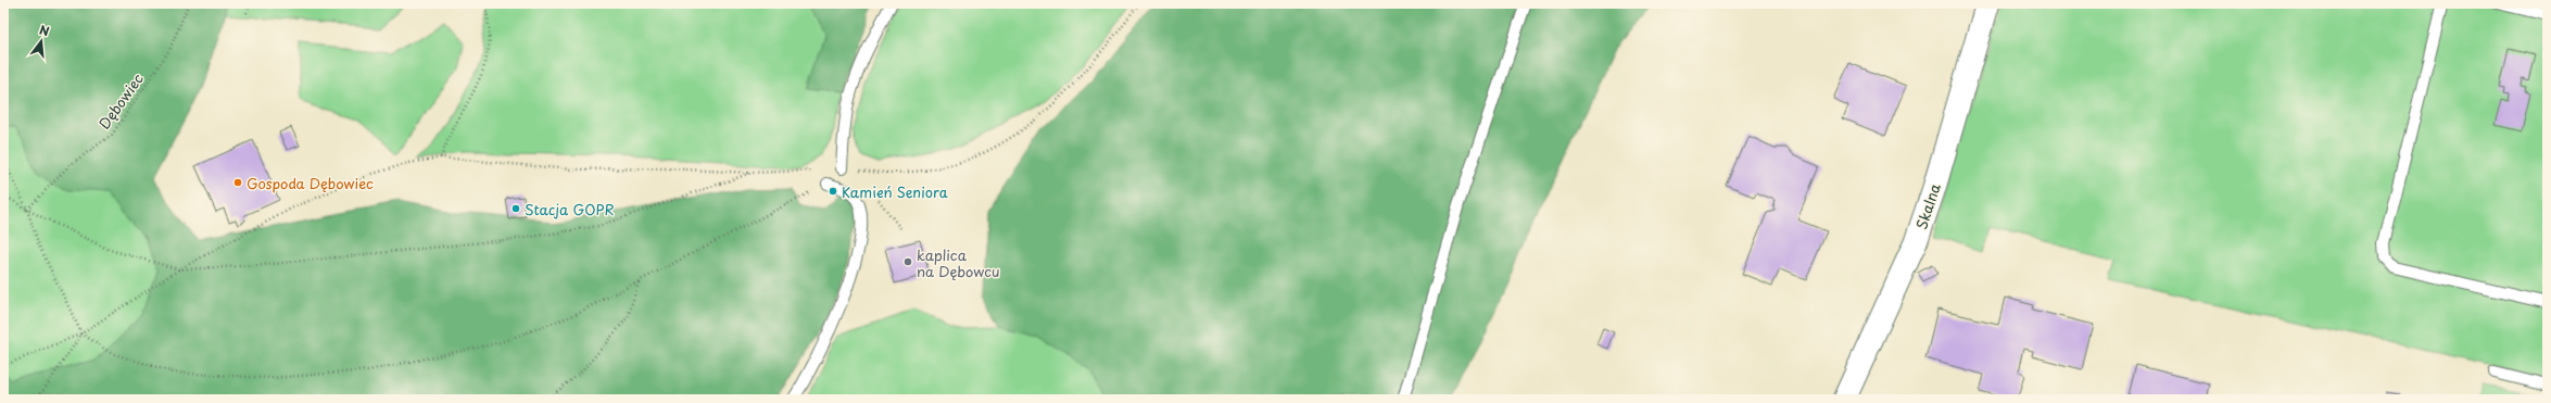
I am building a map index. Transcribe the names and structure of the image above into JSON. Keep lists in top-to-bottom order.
{
  "streets": {
    "street": ["Skalna"],
    "path": ["Dębowiec"]
  },
  "places": [
    "Gospoda Dębowiec",
    "Kamień Seniora",
    "Stacja GOPR",
    "kaplica na Dębowcu"
  ],
  "north": "top"
}
